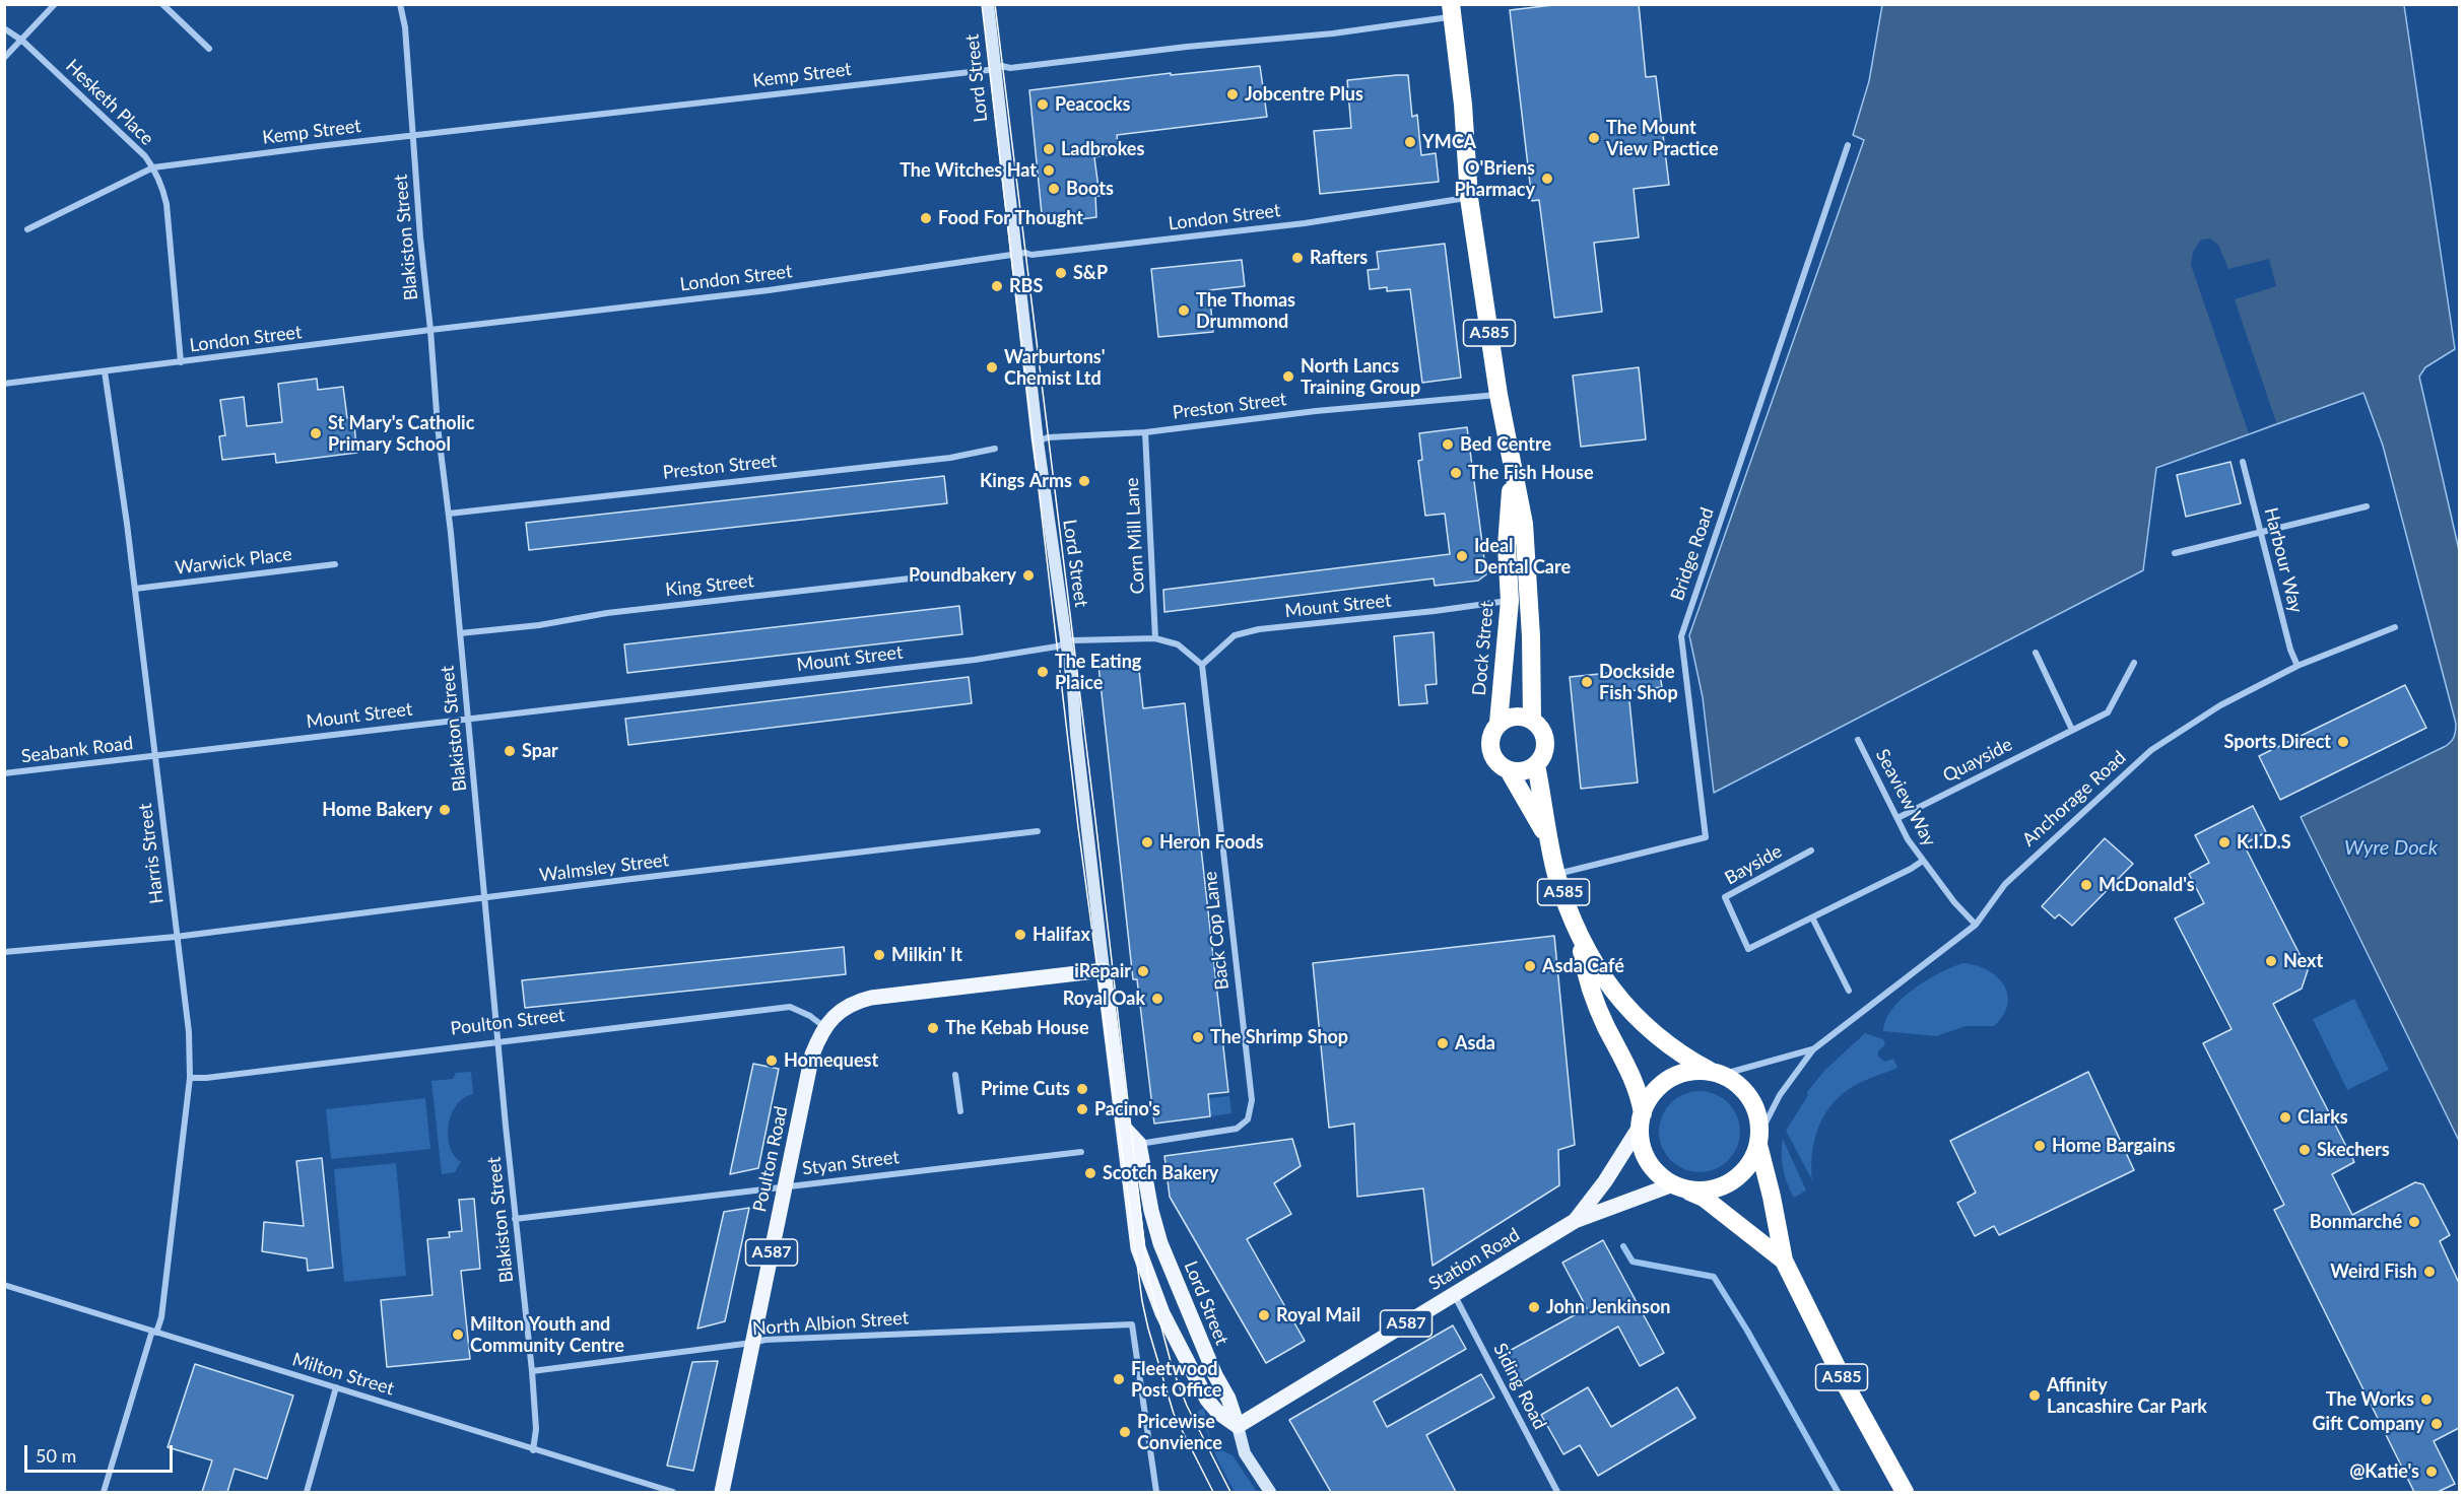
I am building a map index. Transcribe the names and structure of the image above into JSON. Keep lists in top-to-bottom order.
{
  "streets": {
    "highway": ["A585", "Dock Street"],
    "main road": [
      "Lord Street",
      "Poulton Road",
      "A587",
      "Station Road"
    ],
    "street": [
      "Kemp Street",
      "Hesketh Place",
      "London Street",
      "Blakiston Street",
      "Preston Street",
      "Corn Mill Lane",
      "Bridge Road",
      "Harbour Way",
      "Warwick Place",
      "King Street",
      "Mount Street",
      "Seabank Road",
      "Quayside",
      "Seaview Way",
      "Anchorage Road",
      "Harris Street",
      "Bayside",
      "Walmsley Street",
      "Back Cop Lane",
      "Poulton Street",
      "Styan Street",
      "North Albion Street",
      "Milton Street",
      "Siding Road"
    ]
  },
  "crossings": [
    ["Kemp Street", "Lord Street"],
    ["Kemp Street", "Hesketh Place"],
    ["Kemp Street", "Blakiston Street"],
    ["Kemp Street", "Dock Street"],
    ["Lord Street", "London Street"],
    ["Lord Street", "Preston Street"],
    ["Lord Street", "Mount Street"],
    ["Lord Street", "Back Cop Lane"],
    ["Lord Street", "A587"],
    ["Lord Street", "Station Road"],
    ["Hesketh Place", "London Street"],
    ["London Street", "Blakiston Street"],
    ["London Street", "Dock Street"],
    ["London Street", "Harris Street"],
    ["Blakiston Street", "Preston Street"],
    ["Blakiston Street", "King Street"],
    ["Blakiston Street", "Mount Street"],
    ["Blakiston Street", "Walmsley Street"],
    ["Blakiston Street", "Poulton Street"],
    ["Blakiston Street", "Styan Street"],
    ["Blakiston Street", "North Albion Street"],
    ["Blakiston Street", "Milton Street"],
    ["A585", "Bridge Road"],
    ["A585", "Dock Street"],
    ["A585", "Anchorage Road"],
    ["A585", "Station Road"],
    ["Preston Street", "Corn Mill Lane"],
    ["Preston Street", "Dock Street"],
    ["Corn Mill Lane", "Mount Street"],
    ["Harbour Way", "Anchorage Road"],
    ["Warwick Place", "Harris Street"],
    ["Mount Street", "Dock Street"],
    ["Mount Street", "Seabank Road"],
    ["Mount Street", "Harris Street"],
    ["Mount Street", "Back Cop Lane"],
    ["Seabank Road", "Harris Street"],
    ["Quayside", "Seaview Way"],
    ["Seaview Way", "Anchorage Road"],
    ["Seaview Way", "Bayside"],
    ["Anchorage Road", "Station Road"],
    ["Harris Street", "Walmsley Street"],
    ["Harris Street", "Poulton Street"],
    ["Harris Street", "Milton Street"],
    ["Poulton Street", "Poulton Road"],
    ["Poulton Street", "A587"],
    ["Poulton Road", "Styan Street"],
    ["Poulton Road", "A587"],
    ["Poulton Road", "North Albion Street"],
    ["Station Road", "Siding Road"]
  ],
  "water": ["Wyre Dock"],
  "places": [
    "Jobcentre Plus",
    "Peacocks",
    "The Mount View Practice",
    "YMCA",
    "Ladbrokes",
    "The Witches Hat",
    "O'Briens Pharmacy",
    "Boots",
    "Food For Thought",
    "Rafters",
    "S&P",
    "RBS",
    "The Thomas Drummond",
    "Warburtons' Chemist Ltd",
    "North Lancs Training Group",
    "St Mary's Catholic Primary School",
    "Bed Centre",
    "The Fish House",
    "Kings Arms",
    "Ideal Dental Care",
    "Poundbakery",
    "The Eating Plaice",
    "Dockside Fish Shop",
    "Sports Direct",
    "Spar",
    "Home Bakery",
    "Heron Foods",
    "K.I.D.S",
    "McDonald's",
    "Halifax",
    "Milkin' It",
    "Next",
    "Asda Café",
    "iRepair",
    "Royal Oak",
    "The Kebab House",
    "The Shrimp Shop",
    "Asda",
    "Homequest",
    "Prime Cuts",
    "Pacino's",
    "Clarks",
    "Home Bargains",
    "Skechers",
    "Scotch Bakery",
    "Bonmarché",
    "Weird Fish",
    "John Jenkinson",
    "Royal Mail",
    "Milton Youth and Community Centre",
    "Fleetwood Post Office",
    "Affinity Lancashire Car Park",
    "The Works",
    "Gift Company",
    "Pricewise Convience",
    "@Katie's"
  ],
  "scale_bar": "50 m"
}
